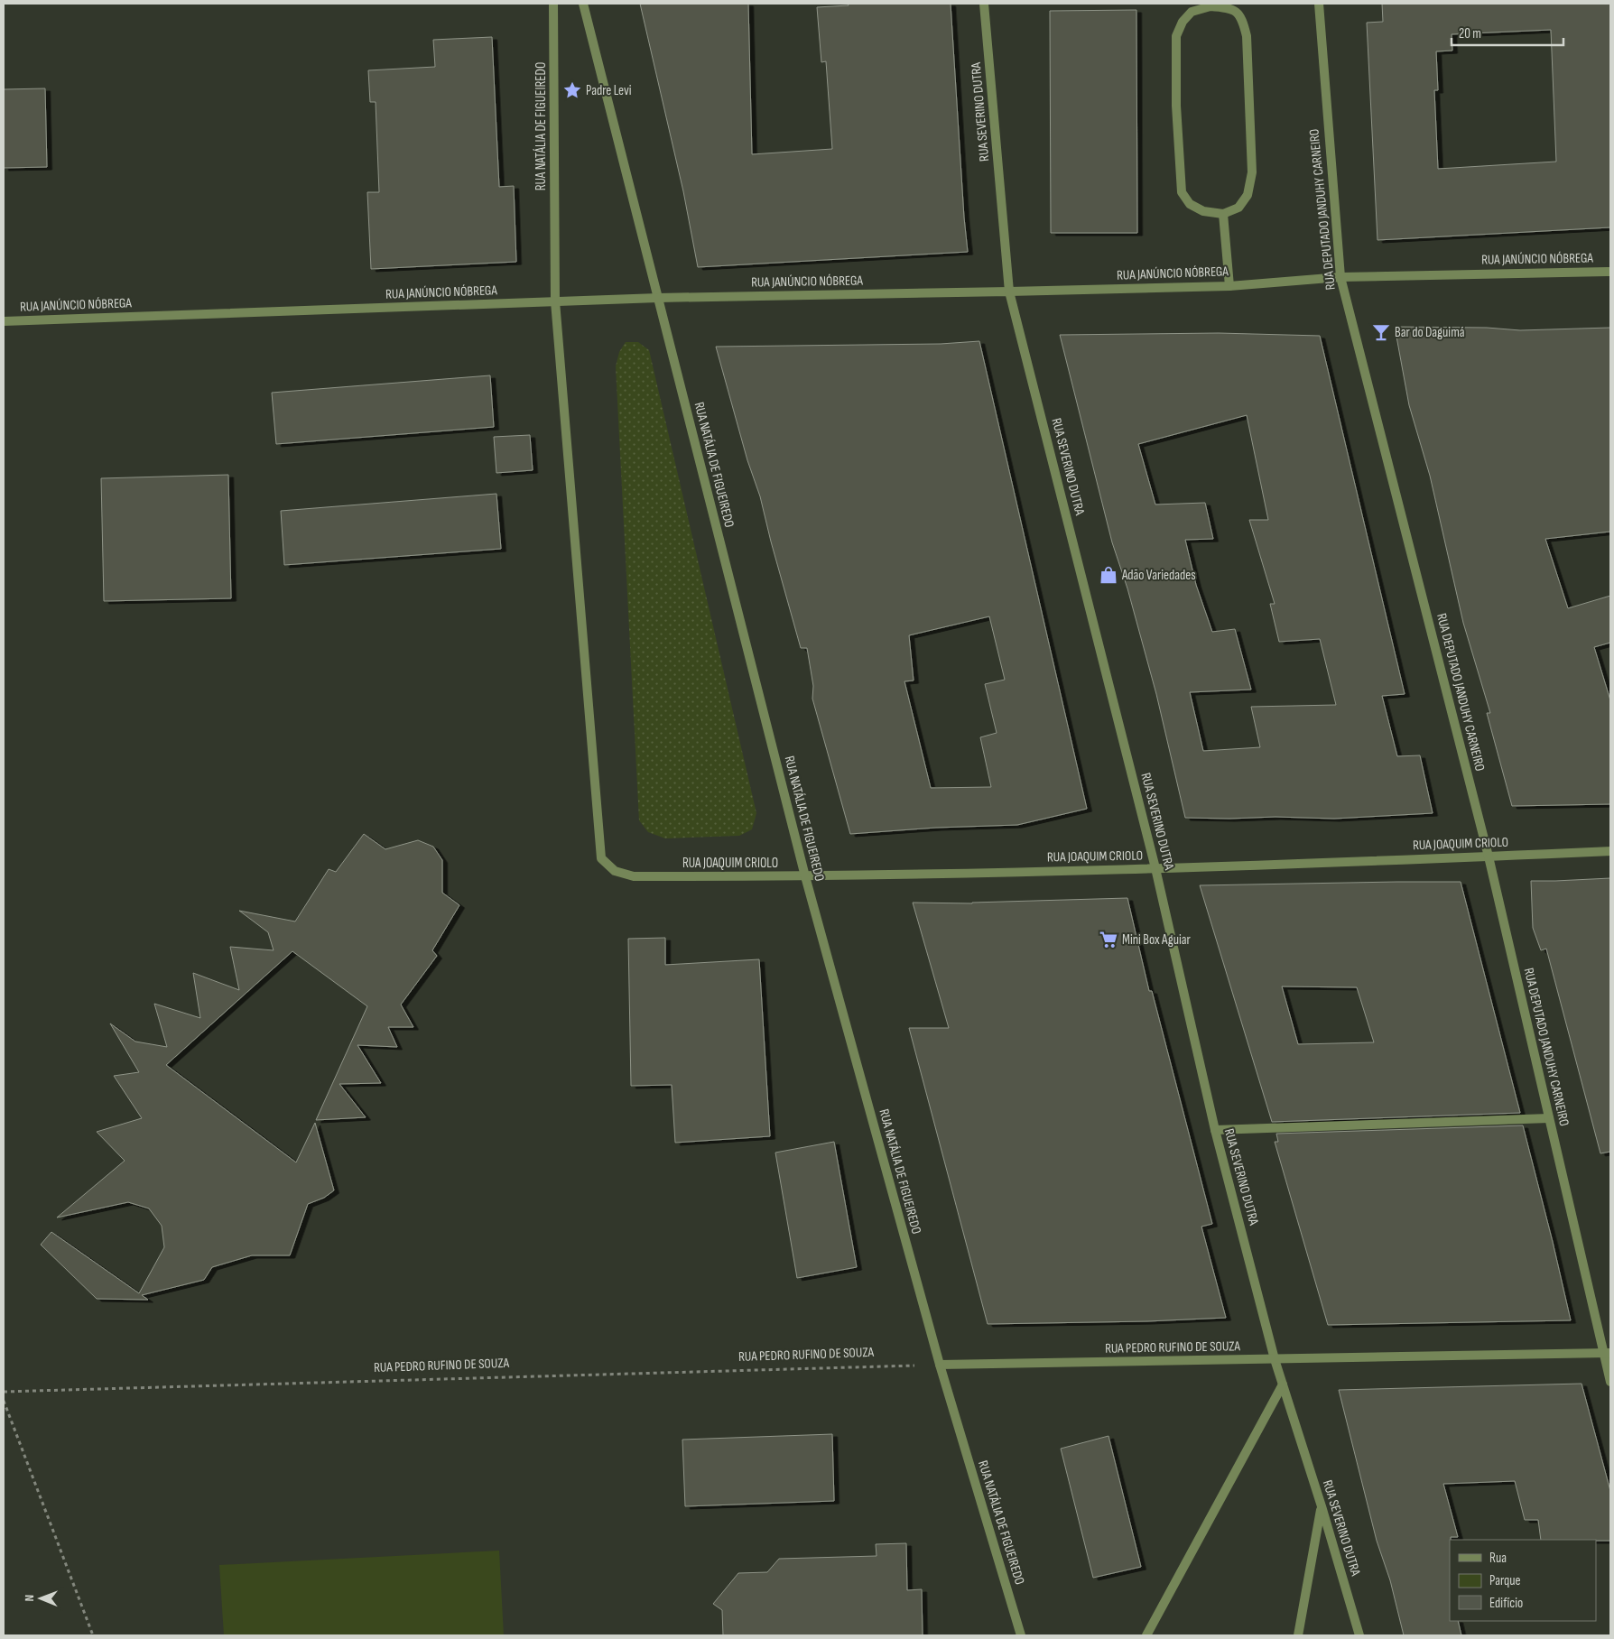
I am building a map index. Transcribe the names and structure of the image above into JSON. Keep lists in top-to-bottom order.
{
  "streets": {
    "street": [
      "RUA SEVERINO DUTRA",
      "RUA NATÁLIA DE FIGUEIREDO",
      "RUA DEPUTADO JANDUHY CARNEIRO",
      "RUA JANÚNCIO NÓBREGA",
      "RUA JOAQUIM CRIOLO",
      "RUA PEDRO RUFINO DE SOUZA"
    ]
  },
  "crossings": [
    ["RUA SEVERINO DUTRA", "RUA JANÚNCIO NÓBREGA"],
    ["RUA SEVERINO DUTRA", "RUA JOAQUIM CRIOLO"],
    ["RUA SEVERINO DUTRA", "RUA PEDRO RUFINO DE SOUZA"],
    ["RUA NATÁLIA DE FIGUEIREDO", "RUA JANÚNCIO NÓBREGA"],
    ["RUA NATÁLIA DE FIGUEIREDO", "RUA JOAQUIM CRIOLO"],
    ["RUA NATÁLIA DE FIGUEIREDO", "RUA PEDRO RUFINO DE SOUZA"],
    ["RUA DEPUTADO JANDUHY CARNEIRO", "RUA JANÚNCIO NÓBREGA"],
    ["RUA DEPUTADO JANDUHY CARNEIRO", "RUA JOAQUIM CRIOLO"],
    ["RUA DEPUTADO JANDUHY CARNEIRO", "RUA PEDRO RUFINO DE SOUZA"]
  ],
  "places": {
    "place": ["Padre Levi"],
    "bar": ["Bar do Daguimá"],
    "shop": ["Adão Variedades"],
    "supermarket": ["Mini Box Aguiar"]
  },
  "legend": ["Rua", "Parque", "Edifício"],
  "scale_bar": "20 m",
  "north": "left"
}
